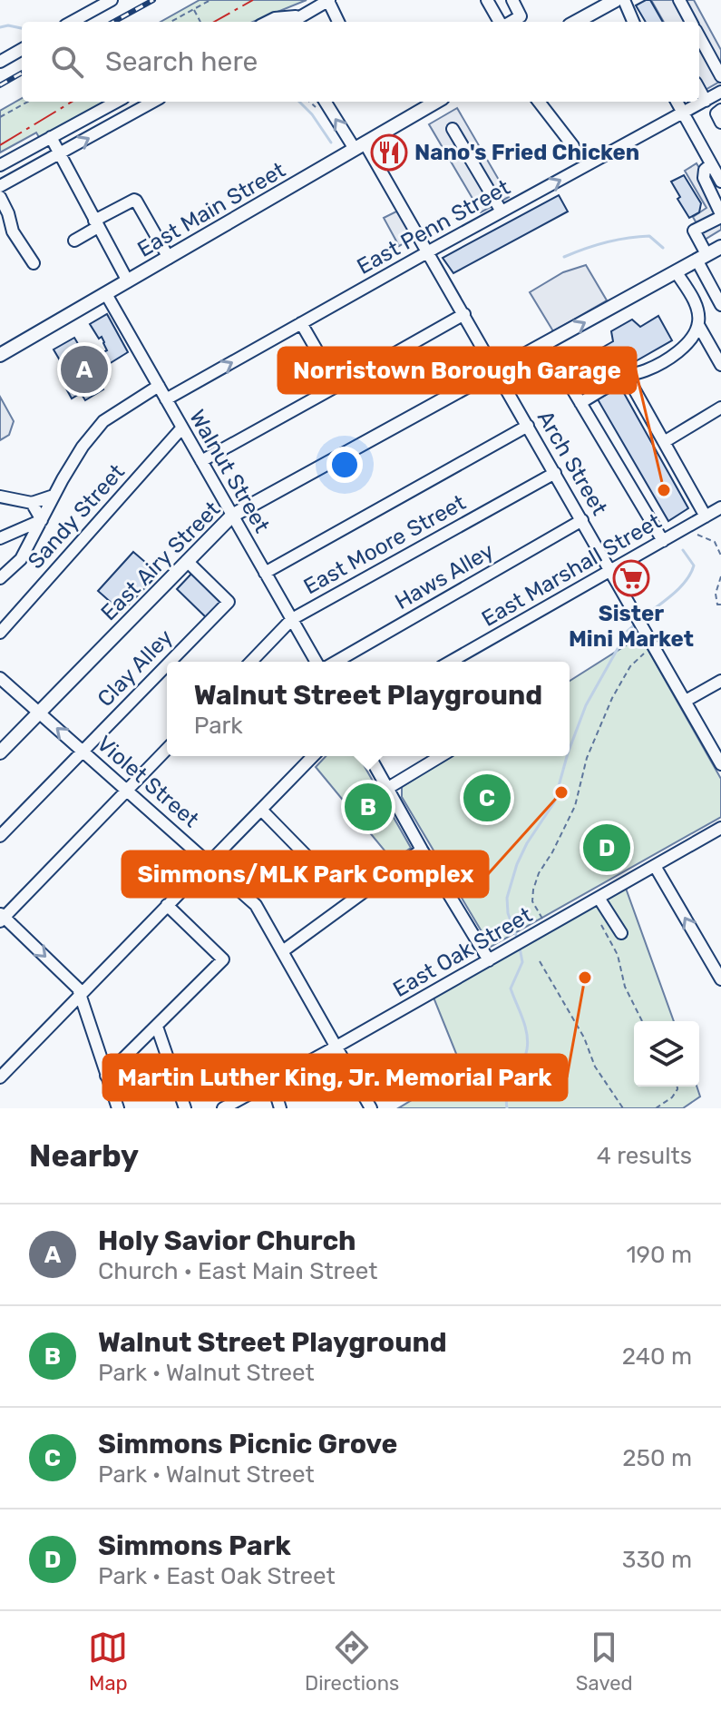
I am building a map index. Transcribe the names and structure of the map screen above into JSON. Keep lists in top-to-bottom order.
{
  "streets": {
    "main road": ["East Main Street", "East Airy Street"],
    "street": [
      "East Penn Street",
      "Arch Street",
      "Walnut Street",
      "Sandy Street",
      "East Moore Street",
      "East Marshall Street",
      "Haws Alley",
      "Clay Alley",
      "Violet Street",
      "East Oak Street"
    ]
  },
  "crossings": [
    ["East Main Street", "Arch Street"],
    ["East Main Street", "Walnut Street"],
    ["East Penn Street", "Arch Street"],
    ["East Penn Street", "Walnut Street"],
    ["Arch Street", "East Moore Street"],
    ["Arch Street", "East Airy Street"],
    ["Arch Street", "East Marshall Street"],
    ["Arch Street", "Haws Alley"],
    ["Walnut Street", "Sandy Street"],
    ["Walnut Street", "East Moore Street"],
    ["Walnut Street", "East Airy Street"],
    ["East Airy Street", "Clay Alley"],
    ["East Airy Street", "Violet Street"],
    ["Clay Alley", "Violet Street"],
    ["Violet Street", "East Oak Street"]
  ],
  "places": {
    "restaurant": ["Nano's Fried Chicken"],
    "other": ["Norristown Borough Garage", "Simmons/MLK Park Complex", "Martin Luther King, Jr. Memorial Park"],
    "supermarket": ["Sister Mini Market"]
  },
  "page": {
    "search": "Search here",
    "pins": [
      "A",
      "C",
      "B",
      "D"
    ],
    "popup": ["Walnut Street Playground", "Park"],
    "heading": ["Nearby", "4 results"],
    "list": [
      {
        "mark": "A",
        "name": "Holy Savior Church",
        "note": "Church · East Main Street",
        "value": "190 m"
      },
      {
        "mark": "B",
        "name": "Walnut Street Playground",
        "note": "Park · Walnut Street",
        "value": "240 m"
      },
      {
        "mark": "C",
        "name": "Simmons Picnic Grove",
        "note": "Park · Walnut Street",
        "value": "250 m"
      },
      {
        "mark": "D",
        "name": "Simmons Park",
        "note": "Park · East Oak Street",
        "value": "330 m"
      }
    ],
    "nav": ["Map", "Directions", "Saved"]
  }
}
